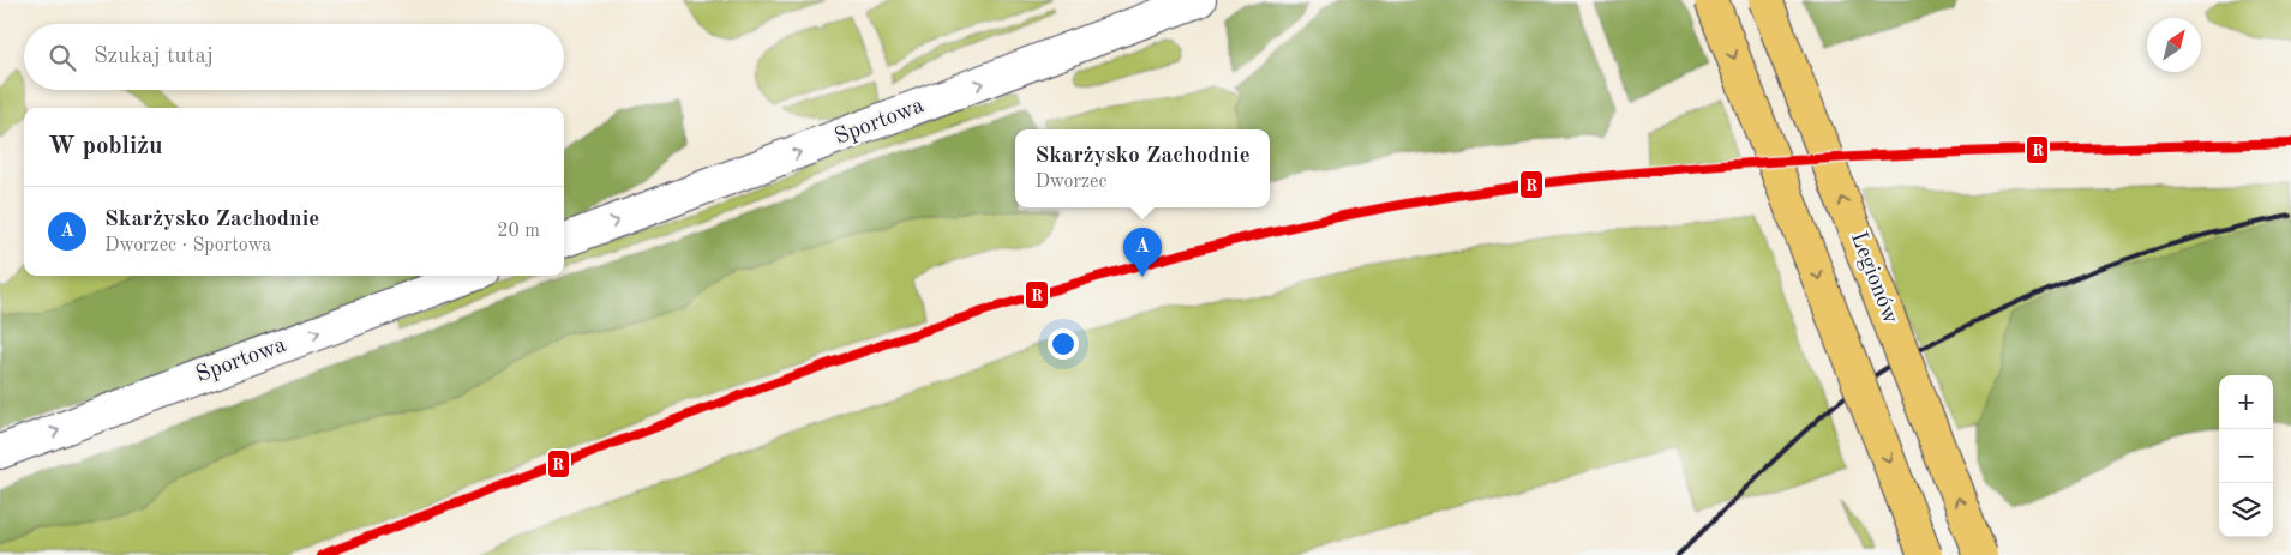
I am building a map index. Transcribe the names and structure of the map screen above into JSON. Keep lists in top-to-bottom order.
{
  "streets": {
    "main road": ["Legionów"],
    "street": ["Sportowa"]
  },
  "one_way": ["Sportowa"],
  "lines": ["transit line R"],
  "north": "top right",
  "page": {
    "search": "Szukaj tutaj",
    "heading": "W pobliżu",
    "popup": ["Skarżysko Zachodnie", "Dworzec"],
    "list": [
      {
        "mark": "A",
        "name": "Skarżysko Zachodnie",
        "note": "Dworzec · Sportowa",
        "value": "20 m"
      }
    ],
    "pins": "A",
    "map_buttons": ["+", "−"]
  }
}
